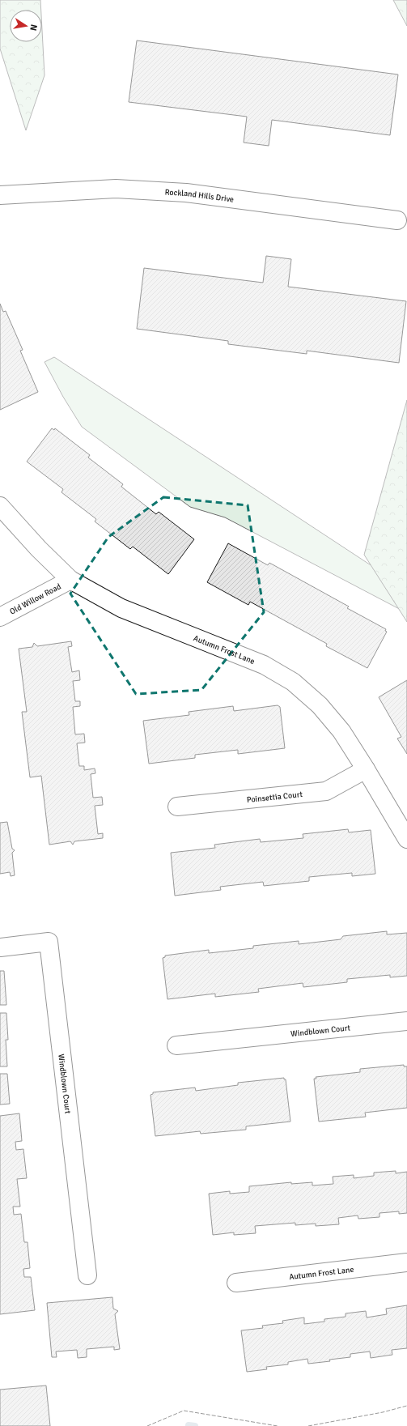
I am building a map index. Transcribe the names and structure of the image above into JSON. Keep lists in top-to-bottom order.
{
  "streets": {
    "street": [
      "Rockland Hills Drive",
      "Old Willow Road",
      "Autumn Frost Lane",
      "Poinsettia Court",
      "Windblown Court"
    ]
  },
  "crossings": [
    ["Old Willow Road", "Autumn Frost Lane"],
    ["Autumn Frost Lane", "Poinsettia Court"]
  ],
  "north": "right"
}
